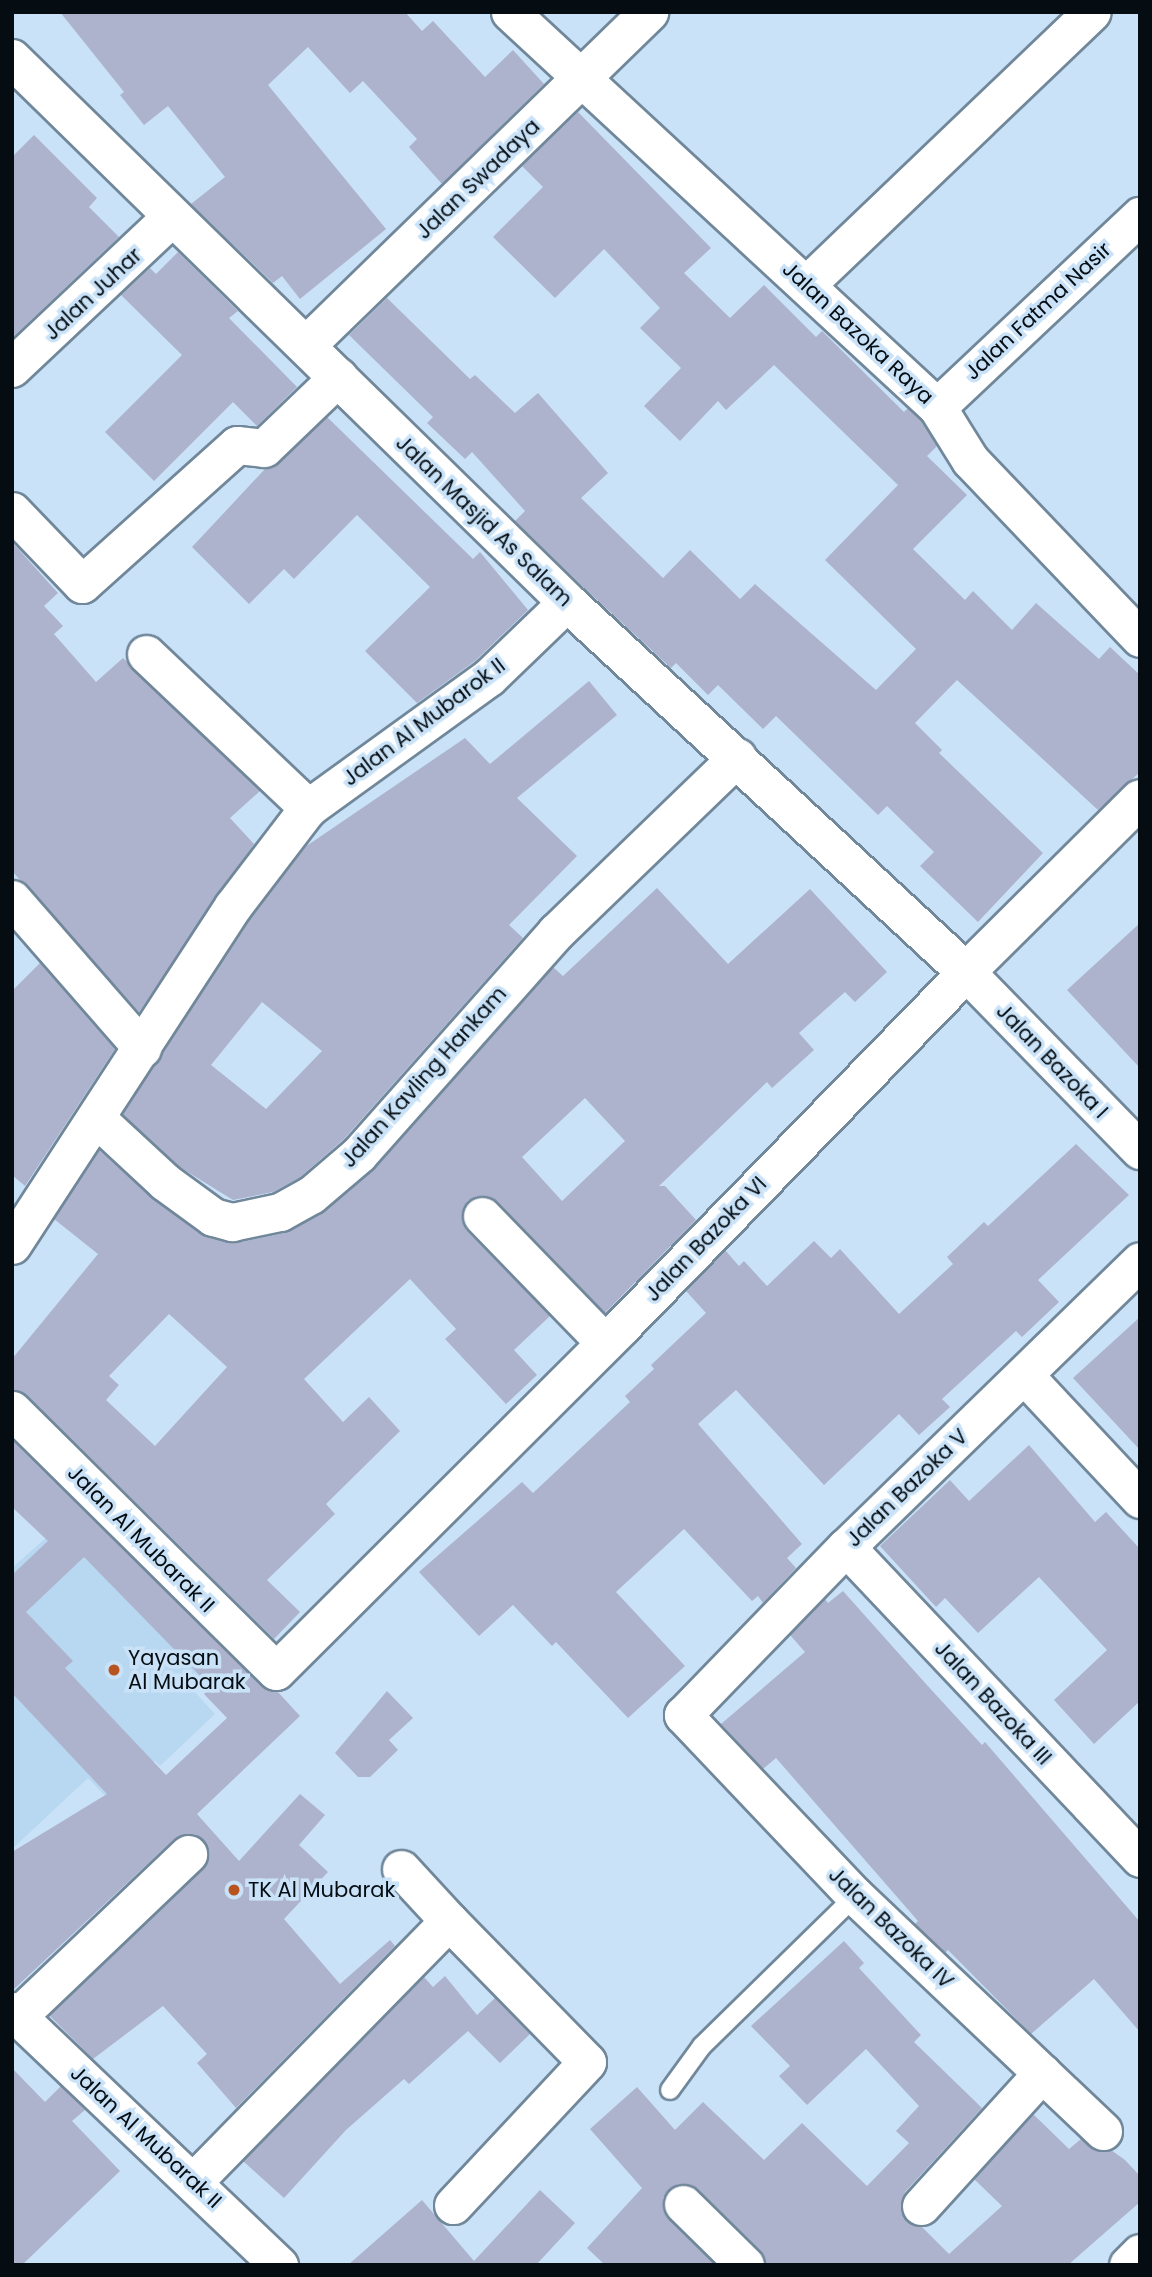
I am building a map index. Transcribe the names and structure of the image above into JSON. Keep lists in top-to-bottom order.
{
  "streets": {
    "street": [
      "Jalan Swadaya",
      "Jalan Juhar",
      "Jalan Fatma Nasir",
      "Jalan Bazoka Raya",
      "Jalan Masjid As Salam",
      "Jalan Al Mubarok II",
      "Jalan Bazoka I",
      "Jalan Kavling Hankam",
      "Jalan Bazoka VI",
      "Jalan Bazoka V",
      "Jalan Al Mubarak II",
      "Jalan Bazoka III",
      "Jalan Bazoka IV"
    ]
  },
  "crossings": [
    ["Jalan Swadaya", "Jalan Bazoka Raya"],
    ["Jalan Swadaya", "Jalan Masjid As Salam"],
    ["Jalan Juhar", "Jalan Masjid As Salam"],
    ["Jalan Fatma Nasir", "Jalan Bazoka Raya"],
    ["Jalan Masjid As Salam", "Jalan Al Mubarok II"],
    ["Jalan Masjid As Salam", "Jalan Bazoka I"],
    ["Jalan Masjid As Salam", "Jalan Kavling Hankam"],
    ["Jalan Masjid As Salam", "Jalan Bazoka VI"],
    ["Jalan Al Mubarok II", "Jalan Kavling Hankam"],
    ["Jalan Bazoka I", "Jalan Bazoka VI"],
    ["Jalan Bazoka VI", "Jalan Al Mubarak II"],
    ["Jalan Bazoka V", "Jalan Bazoka III"],
    ["Jalan Bazoka V", "Jalan Bazoka IV"]
  ],
  "places": ["Yayasan Al Mubarak", "TK Al Mubarak"]
}
